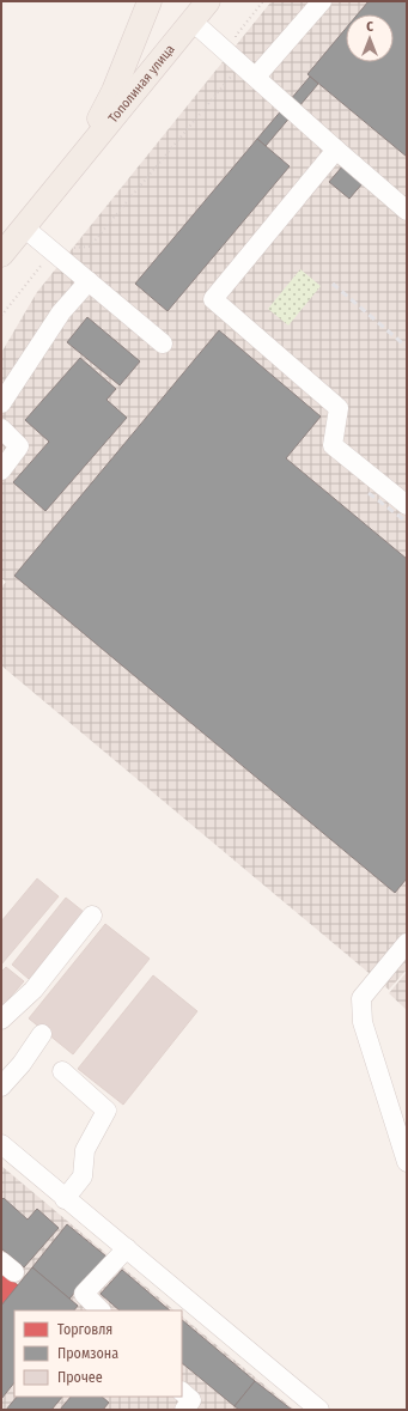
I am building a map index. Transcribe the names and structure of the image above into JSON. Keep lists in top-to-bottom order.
{
  "streets": {
    "main road": ["Тополиная улица"]
  },
  "legend": ["Торговля", "Промзона", "Прочее"],
  "north": "top"
}
